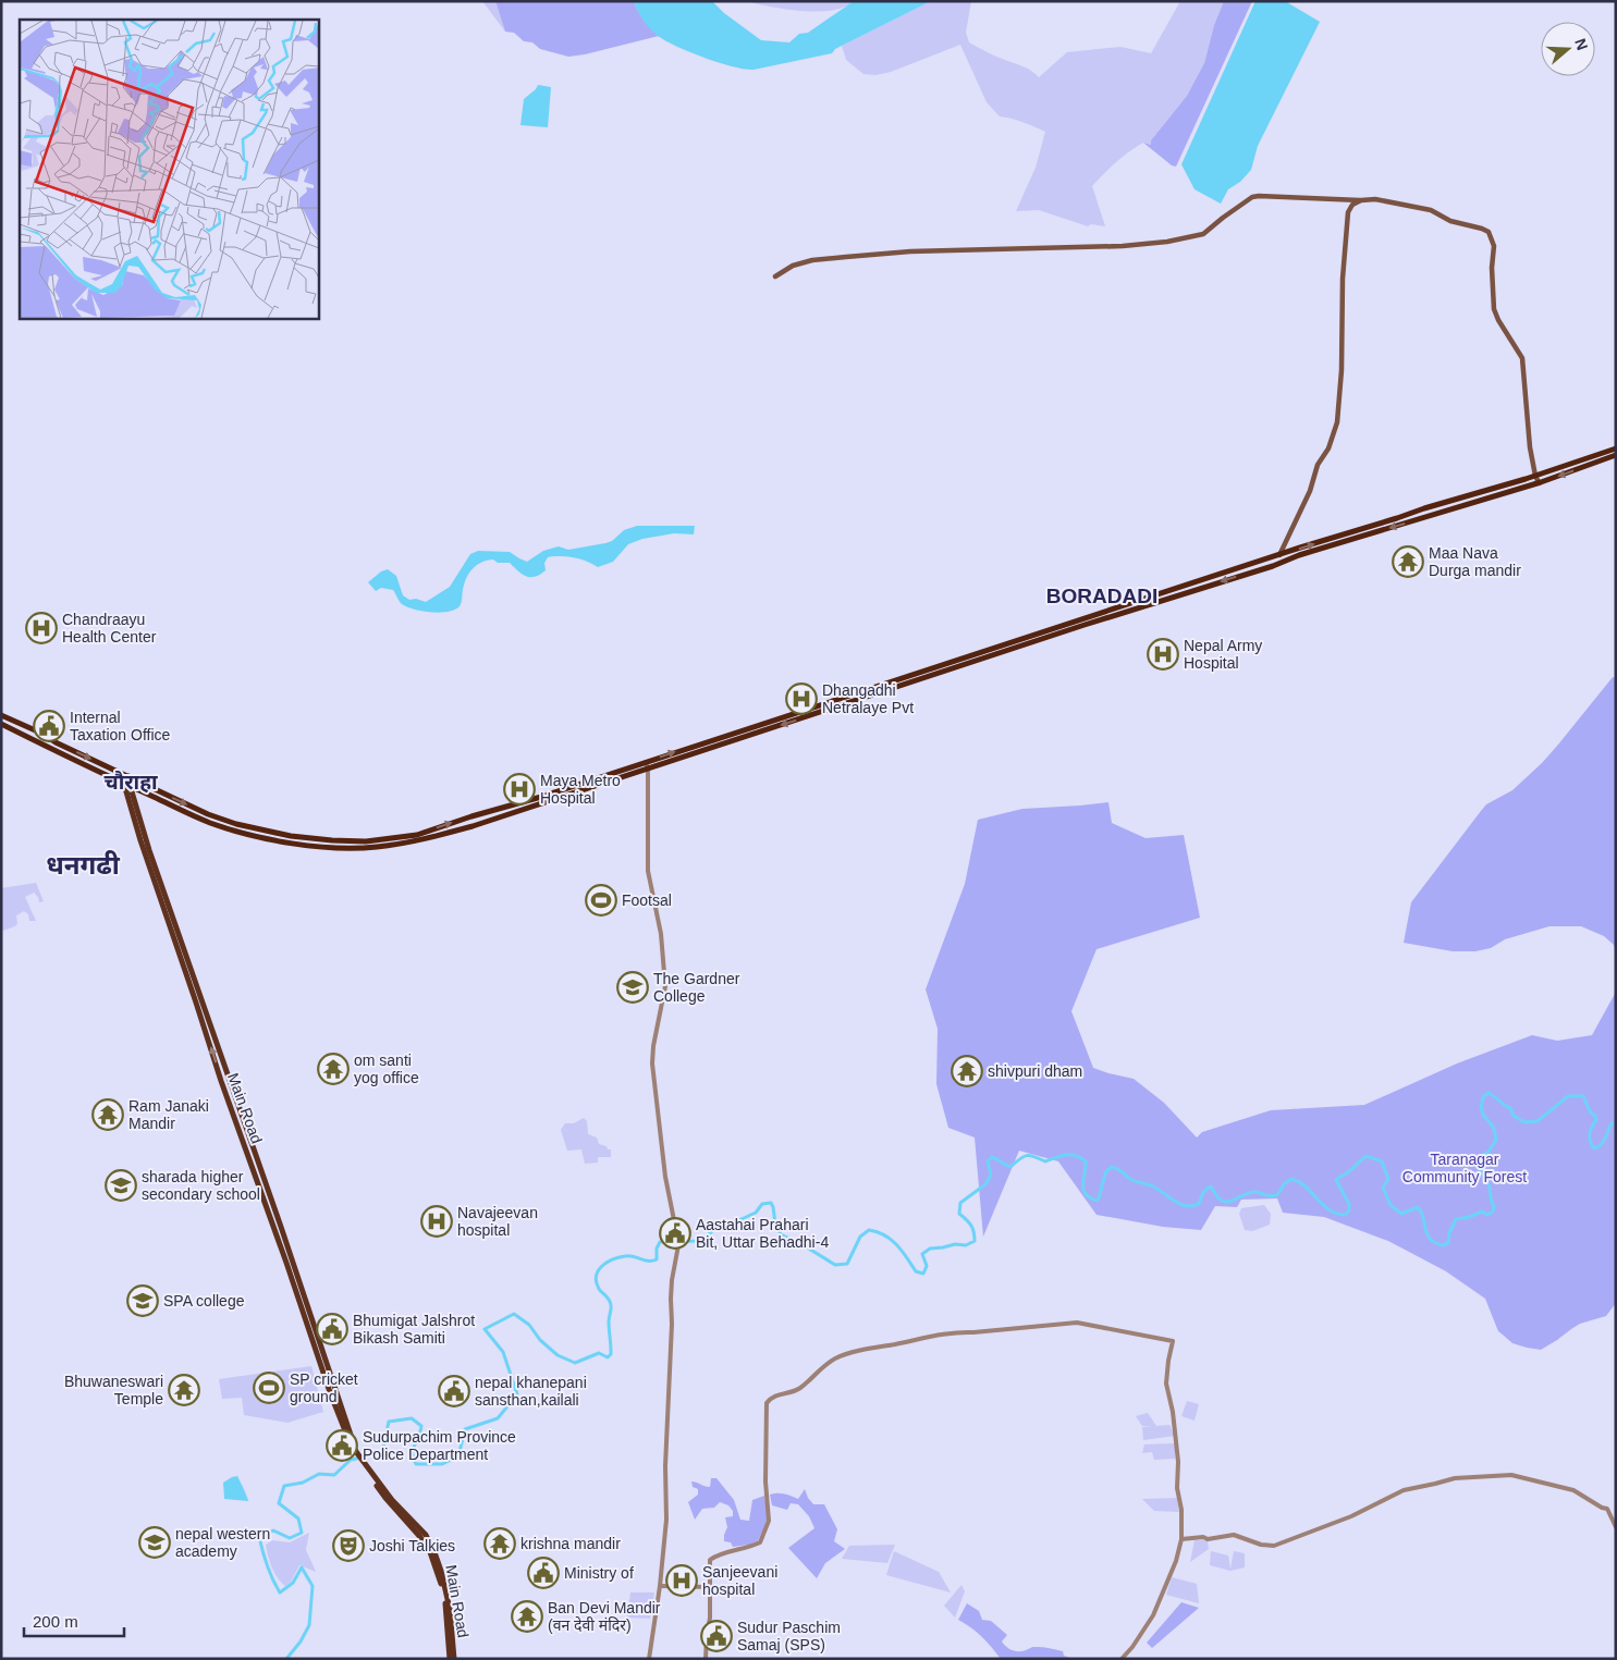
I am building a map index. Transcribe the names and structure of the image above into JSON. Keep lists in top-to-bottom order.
{
  "streets": {
    "main road": ["Main Road"]
  },
  "districts": ["BORADADI", "चौराहा", "धनगढी"],
  "parks": ["Taranagar Community Forest"],
  "places": {
    "temple": [
      "Maa Nava Durga mandir",
      "om santi yog office",
      "shivpuri dham",
      "Ram Janaki Mandir",
      "Bhuwaneswari Temple",
      "krishna mandir",
      "Ban Devi Mandir (वन देवी मंदिर)"
    ],
    "hospital": [
      "Chandraayu Health Center",
      "Nepal Army Hospital",
      "Dhangadhi Netralaye Pvt",
      "Maya Metro Hospital",
      "Navajeevan hospital",
      "Sanjeevani hospital"
    ],
    "public building": [
      "Internal Taxation Office",
      "Aastahai Prahari Bit, Uttar Behadhi-4",
      "Bhumigat Jalshrot Bikash Samiti",
      "nepal khanepani sansthan,kailali",
      "Sudurpachim Province Police Department",
      "Ministry of",
      "Sudur Paschim Samaj (SPS)"
    ],
    "sports": ["Footsal", "SP cricket ground"],
    "school or university": [
      "The Gardner College",
      "sharada higher secondary school",
      "SPA college",
      "nepal western academy"
    ],
    "theatre": ["Joshi Talkies"]
  },
  "scale_bar": "200 m",
  "north": "right"
}
